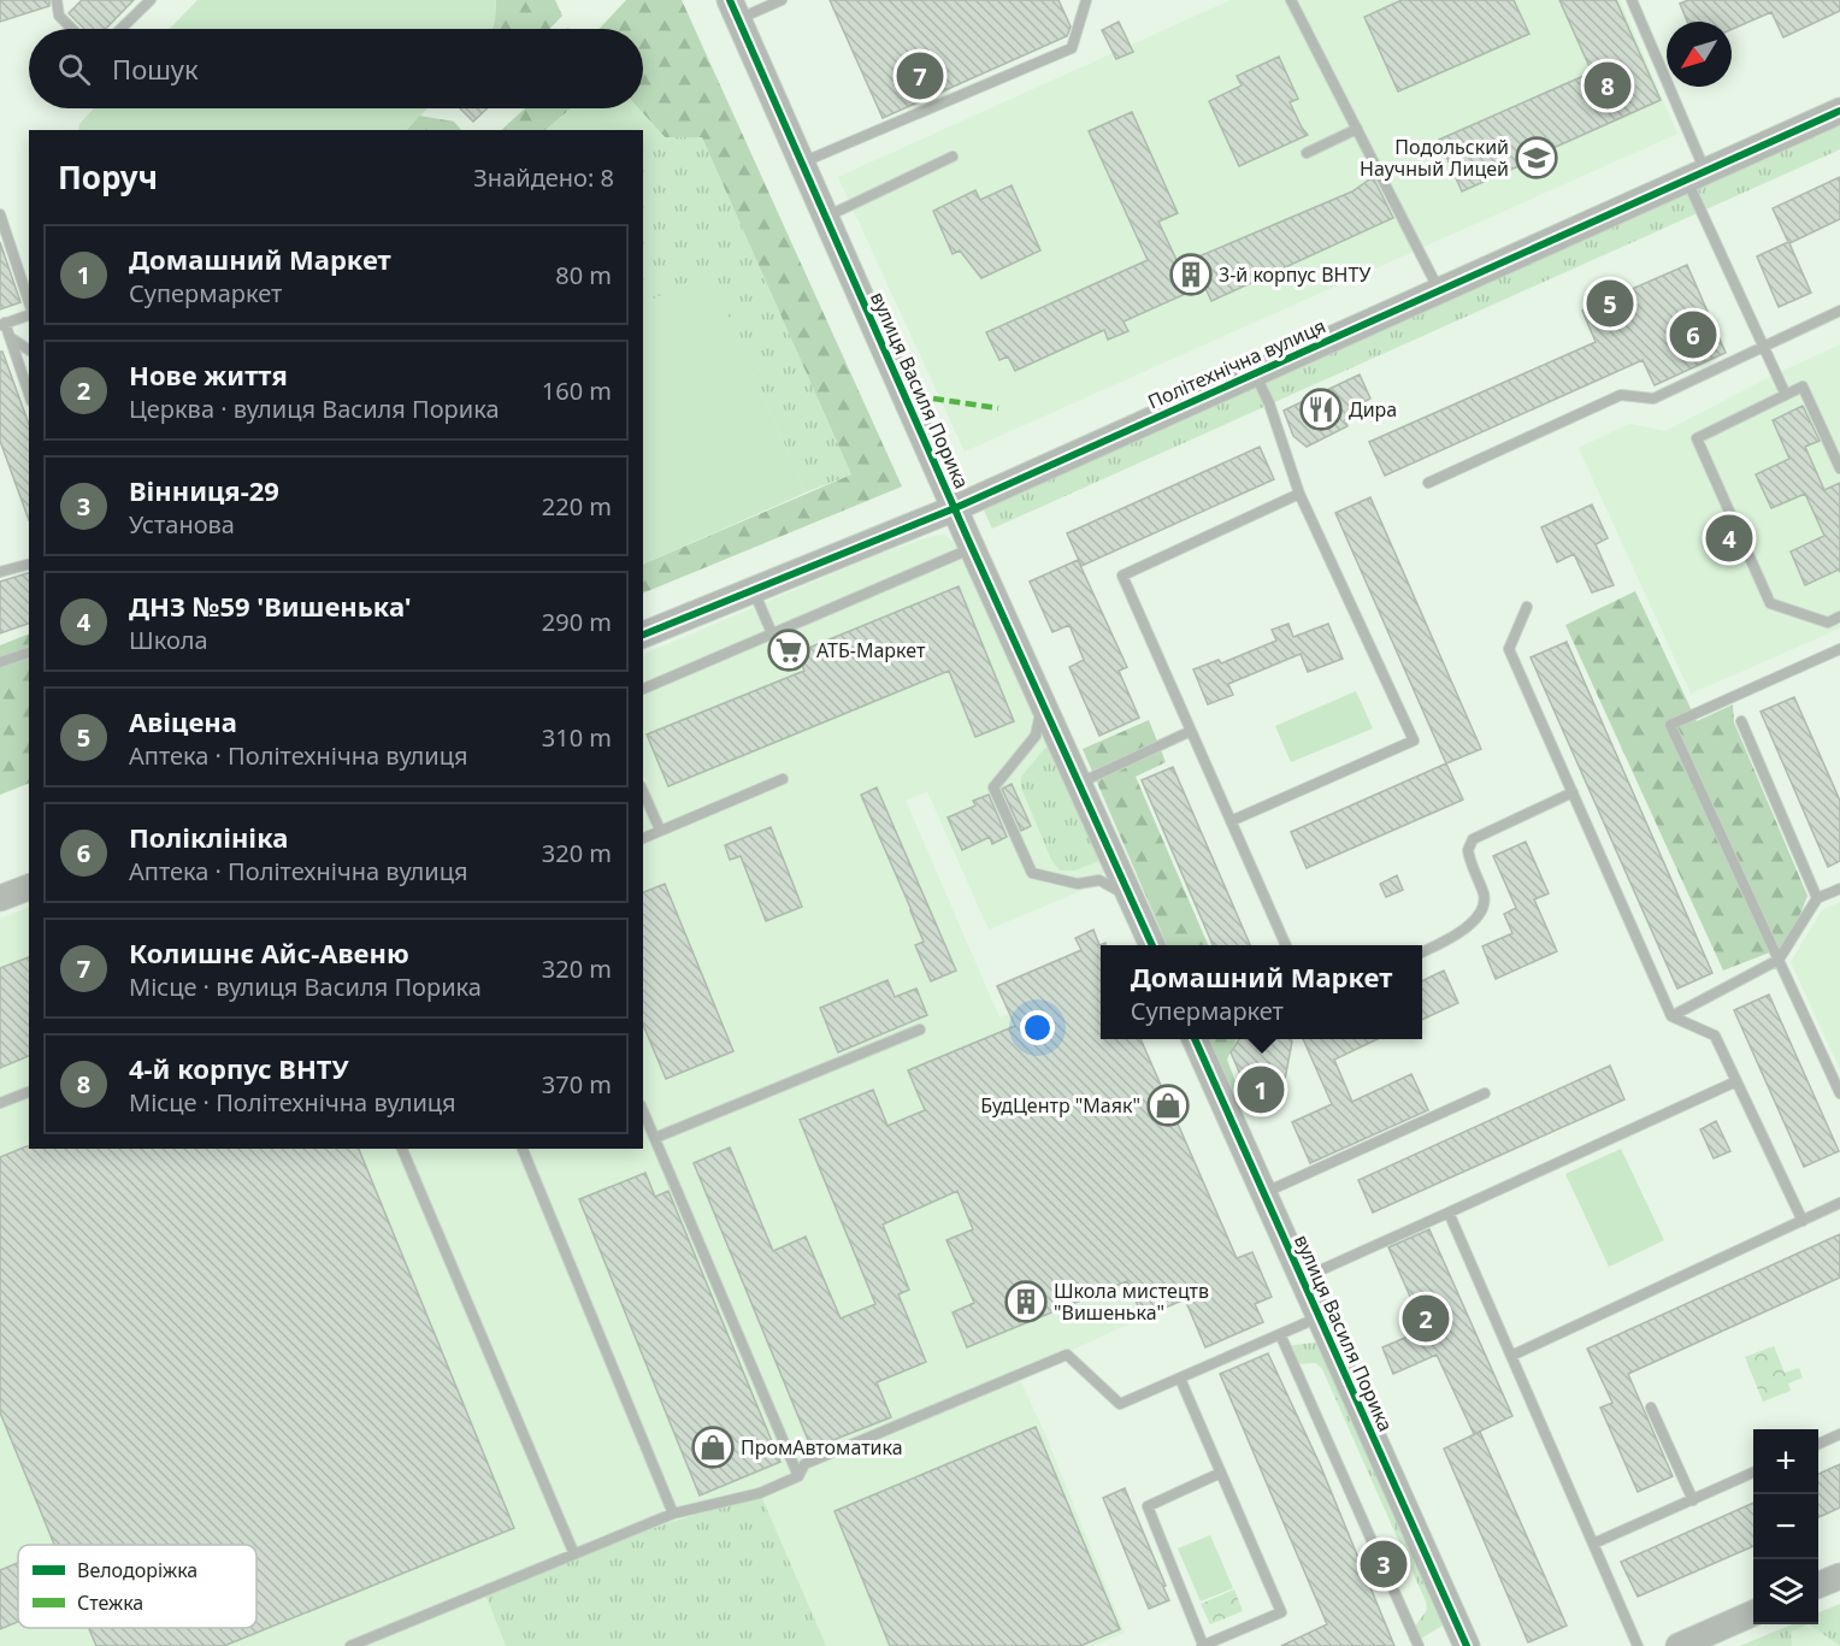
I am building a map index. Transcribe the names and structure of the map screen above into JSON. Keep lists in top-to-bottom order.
{
  "streets": {
    "street": ["Політехнічна вулиця", "вулиця Василя Порика"]
  },
  "crossings": [
    ["Політехнічна вулиця", "вулиця Василя Порика"]
  ],
  "places": {
    "school or university": ["Подольский Научный Лицей"],
    "building": ["3-й корпус ВНТУ", "Школа мистецтв \"Вишенька\""],
    "restaurant": ["Дира"],
    "supermarket": ["АТБ-Маркет"],
    "shop": ["БудЦентр \"Маяк\"", "ПромАвтоматика"]
  },
  "legend": ["Велодоріжка", "Стежка"],
  "north": "bottom left",
  "page": {
    "search": "Пошук",
    "pins": [
      "7",
      "8",
      "5",
      "6",
      "4",
      "1",
      "2",
      "3"
    ],
    "heading": ["Поруч", "Знайдено: 8"],
    "list": [
      {
        "mark": "1",
        "name": "Домашний Маркет",
        "note": "Супермаркет",
        "value": "80 m"
      },
      {
        "mark": "2",
        "name": "Нове життя",
        "note": "Церква · вулиця Василя Порика",
        "value": "160 m"
      },
      {
        "mark": "3",
        "name": "Вінниця-29",
        "note": "Установа",
        "value": "220 m"
      },
      {
        "mark": "4",
        "name": "ДНЗ №59 'Вишенька'",
        "note": "Школа",
        "value": "290 m"
      },
      {
        "mark": "5",
        "name": "Авіцена",
        "note": "Аптека · Політехнічна вулиця",
        "value": "310 m"
      },
      {
        "mark": "6",
        "name": "Поліклініка",
        "note": "Аптека · Політехнічна вулиця",
        "value": "320 m"
      },
      {
        "mark": "7",
        "name": "Колишнє Айс-Авеню",
        "note": "Місце · вулиця Василя Порика",
        "value": "320 m"
      },
      {
        "mark": "8",
        "name": "4-й корпус ВНТУ",
        "note": "Місце · Політехнічна вулиця",
        "value": "370 m"
      }
    ],
    "popup": ["Домашний Маркет", "Супермаркет"],
    "map_buttons": ["+", "−"]
  }
}
